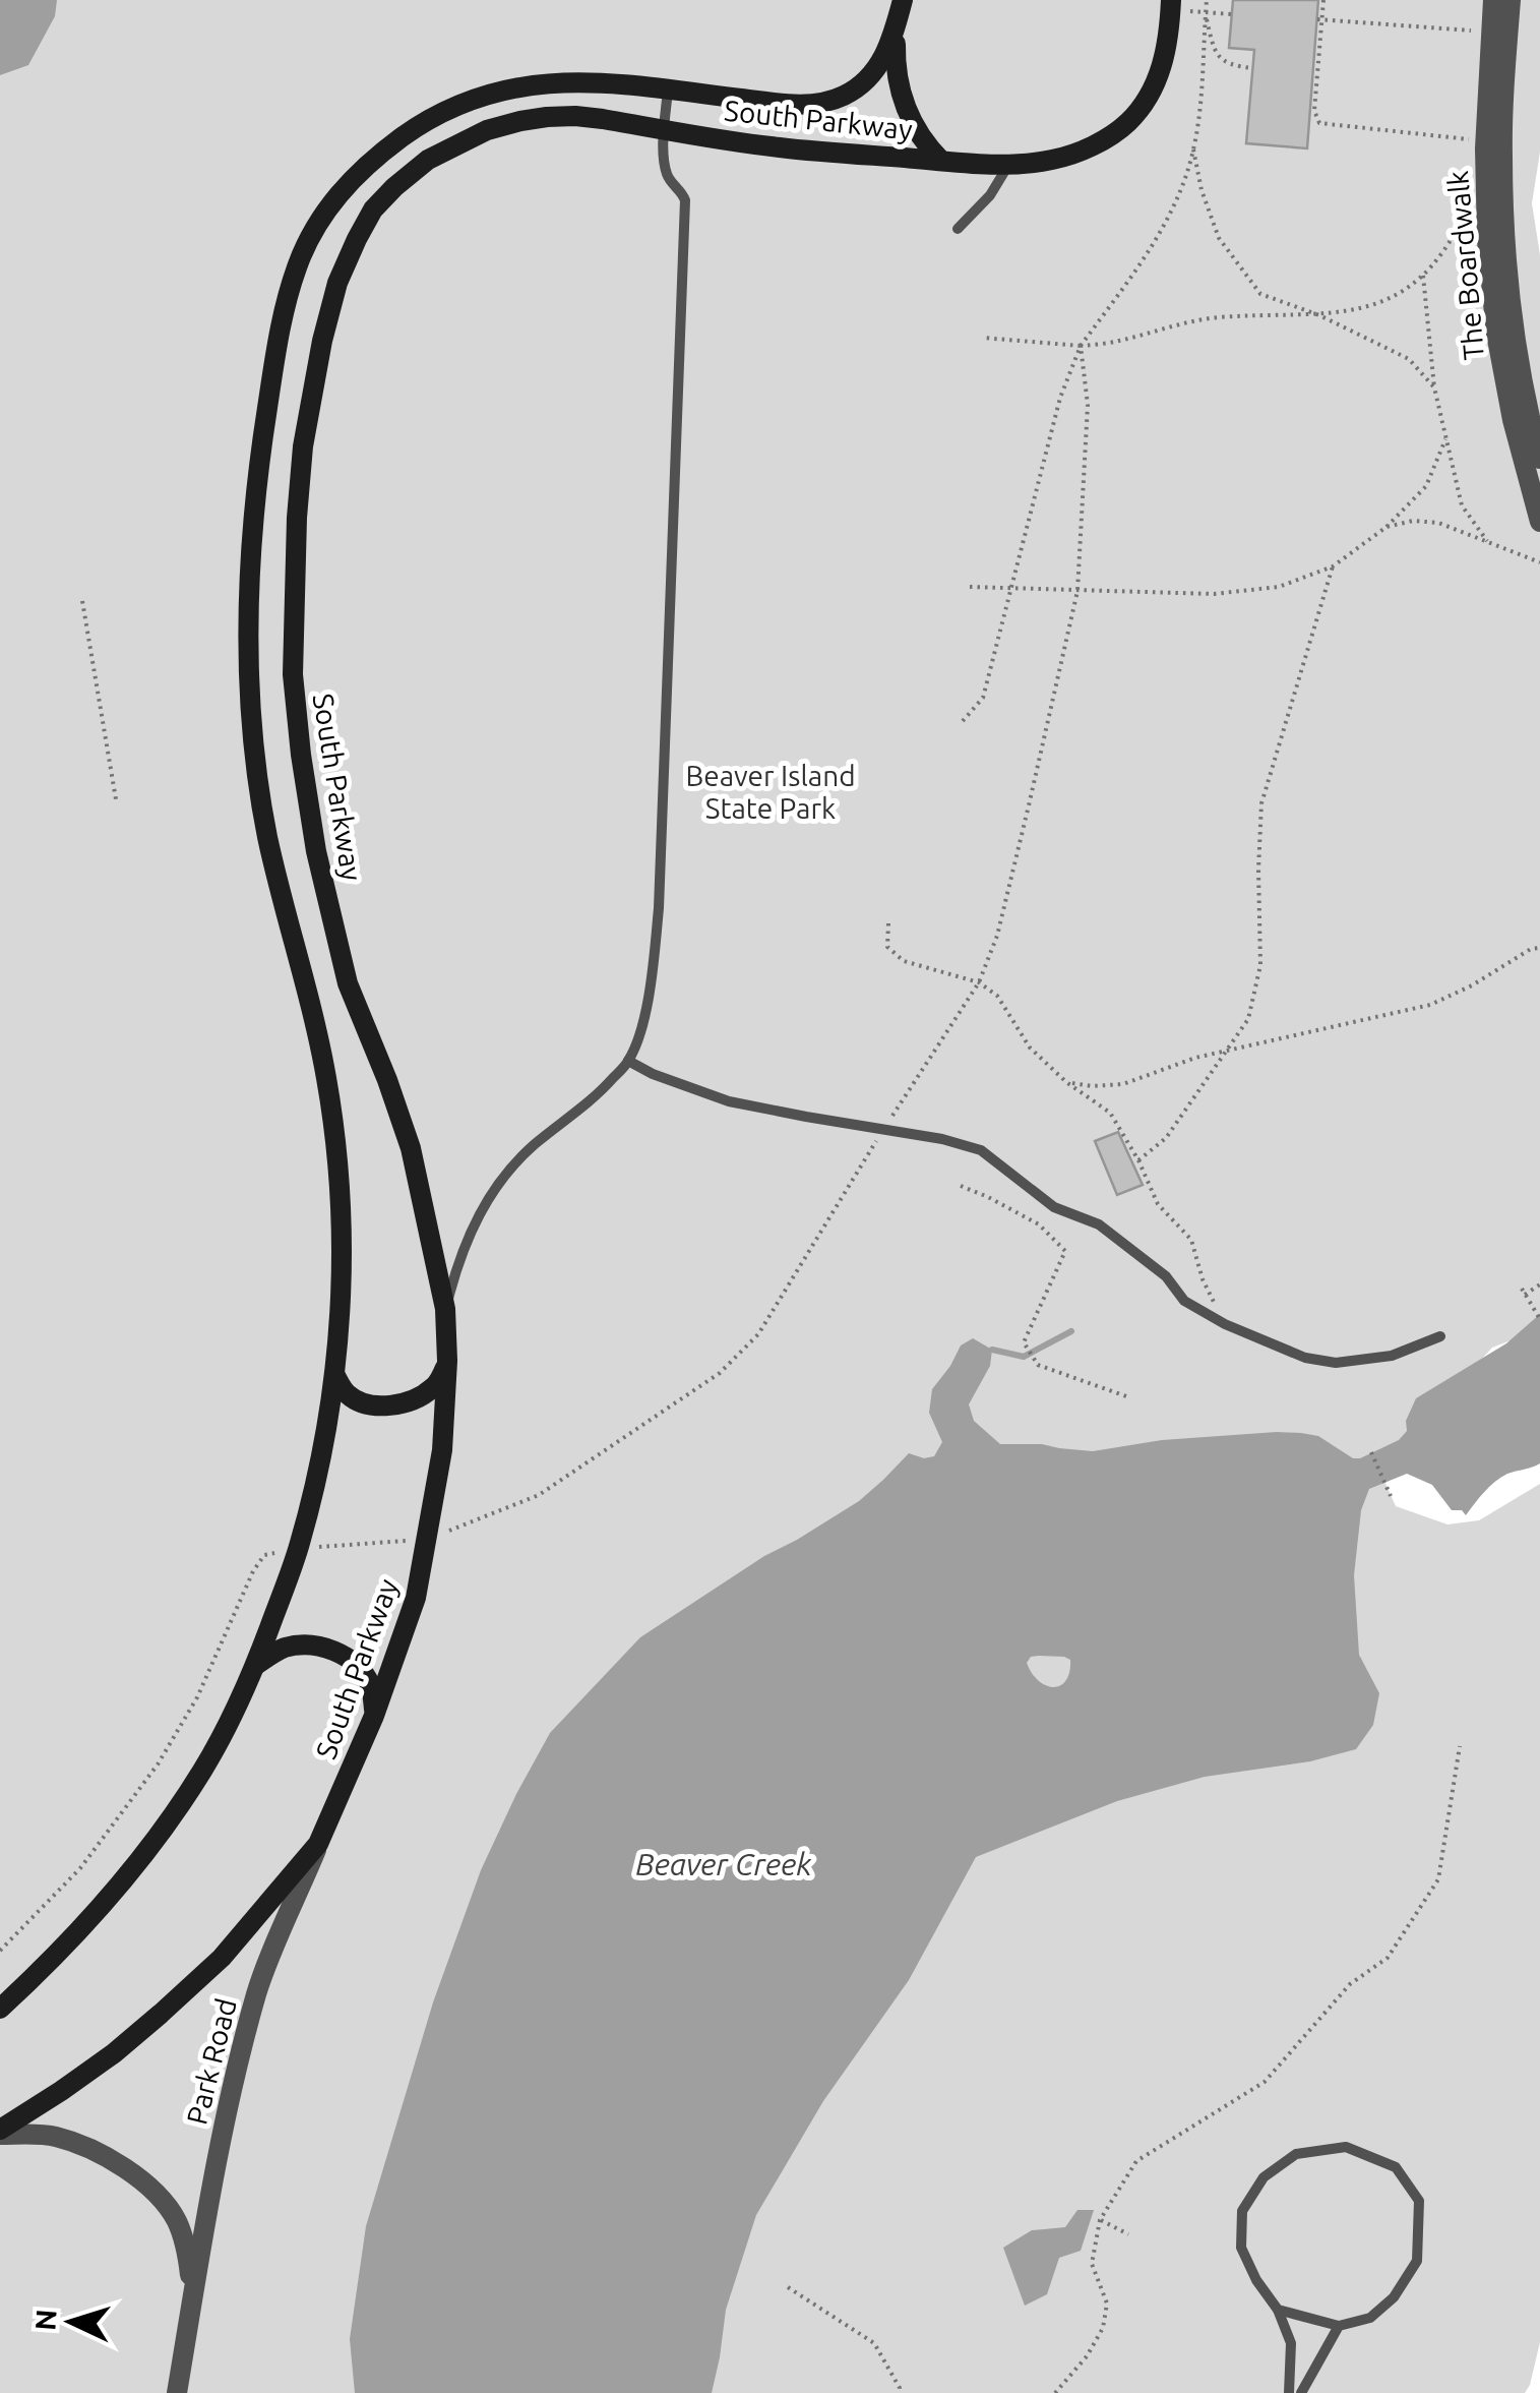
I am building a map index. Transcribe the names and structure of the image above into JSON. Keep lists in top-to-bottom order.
{
  "streets": {
    "street": ["South Parkway", "The Boardwalk", "Park Road"]
  },
  "crossings": [
    ["South Parkway", "Park Road"]
  ],
  "water": ["Beaver Creek"],
  "parks": ["Beaver Island State Park"],
  "north": "left"
}
